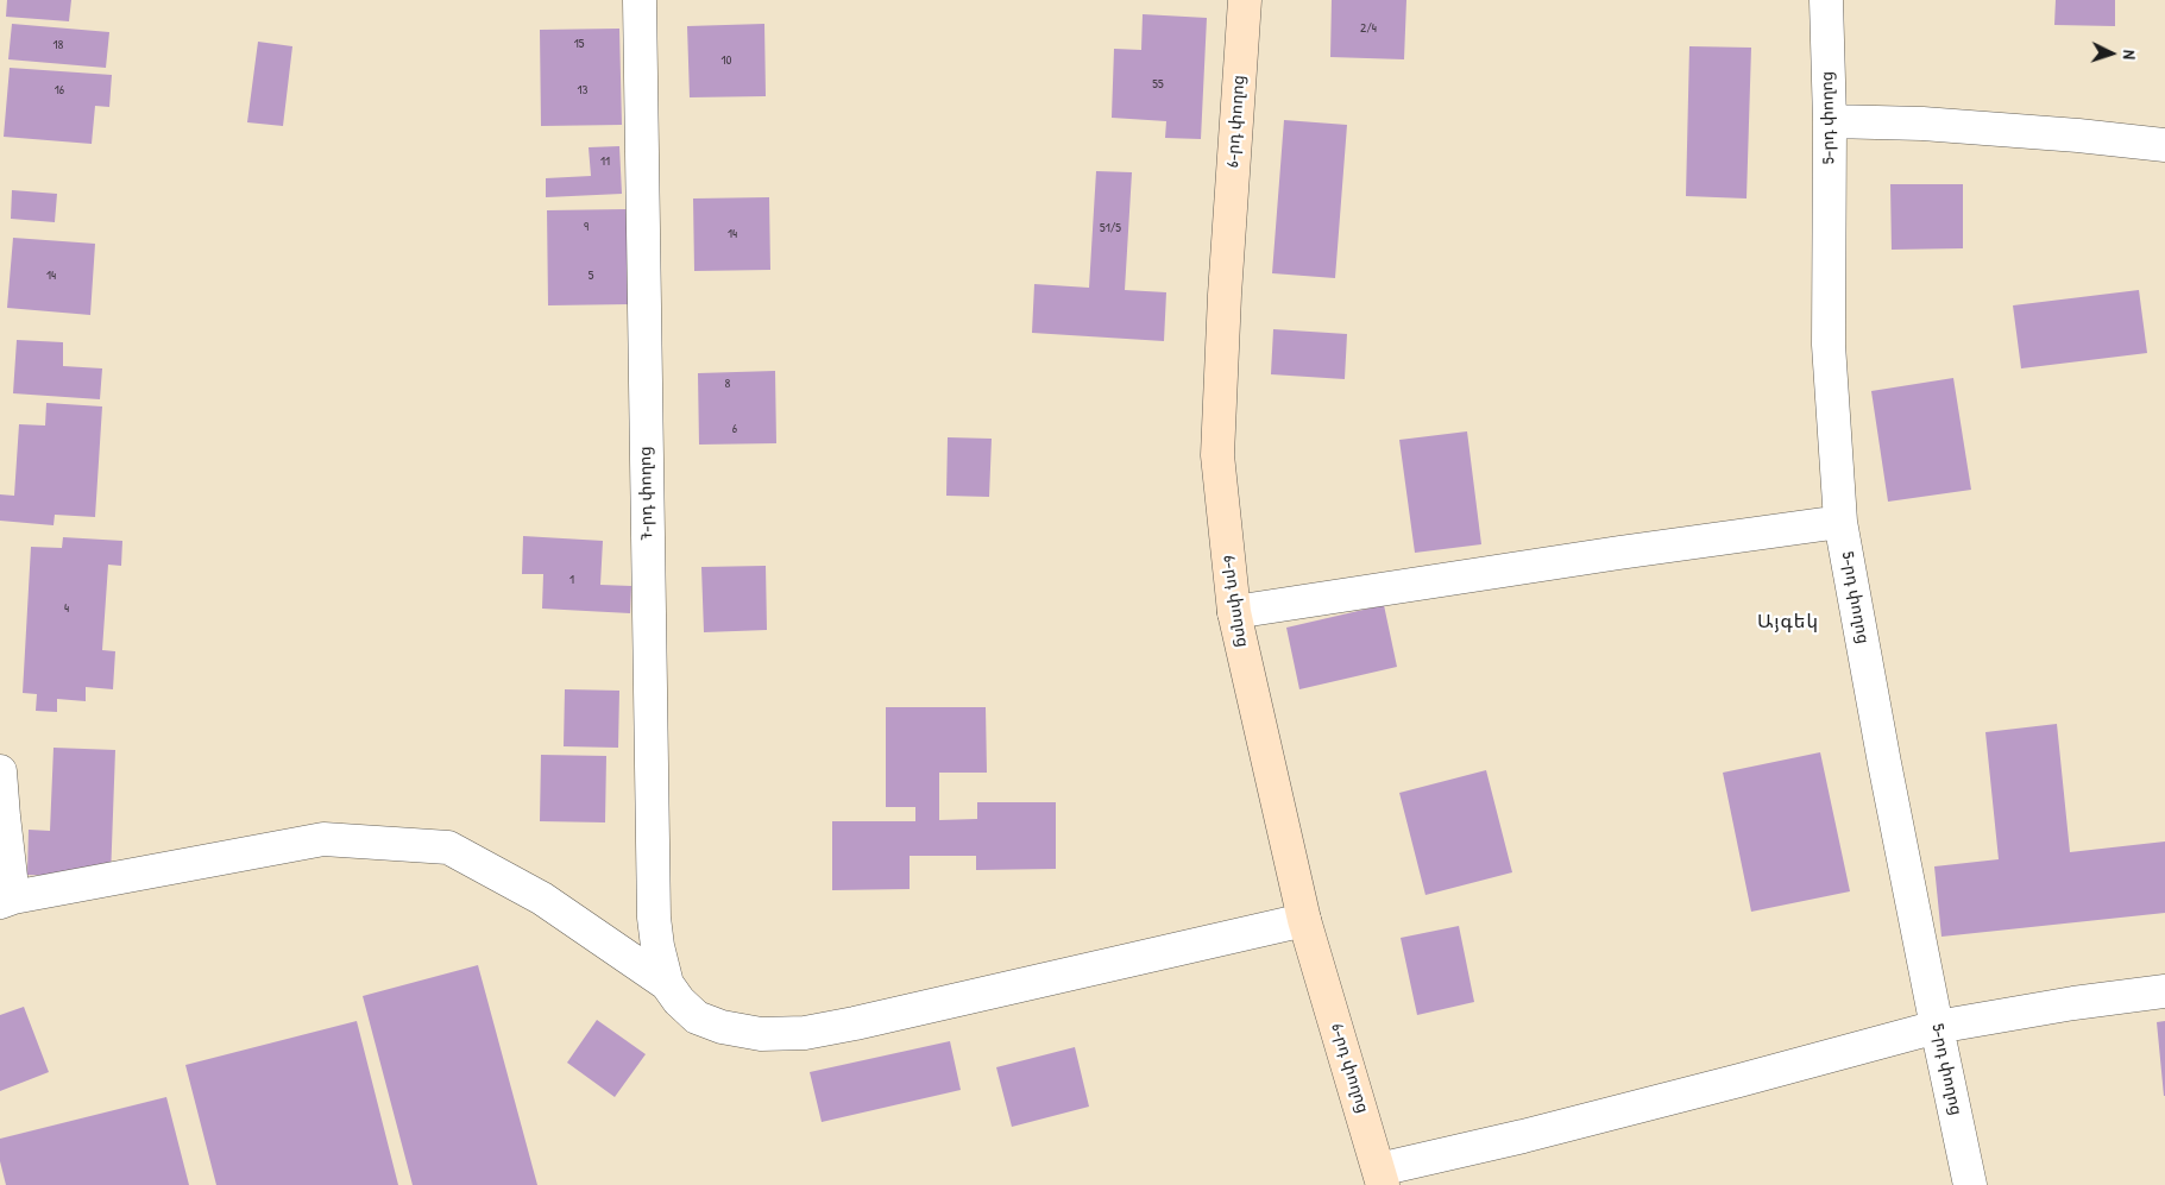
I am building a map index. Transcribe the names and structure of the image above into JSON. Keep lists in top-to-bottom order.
{
  "streets": {
    "main road": ["6-րդ փողոց"],
    "street": ["5-րդ փողոց", "7-րդ փողոց"]
  },
  "districts": ["Այգեկ"],
  "house_numbers": [
    "2/4",
    "15",
    "18",
    "10",
    "55",
    "16",
    "13",
    "11",
    "9",
    "51/5",
    "14",
    "14",
    "5",
    "8",
    "6",
    "1",
    "4"
  ],
  "north": "right"
}
